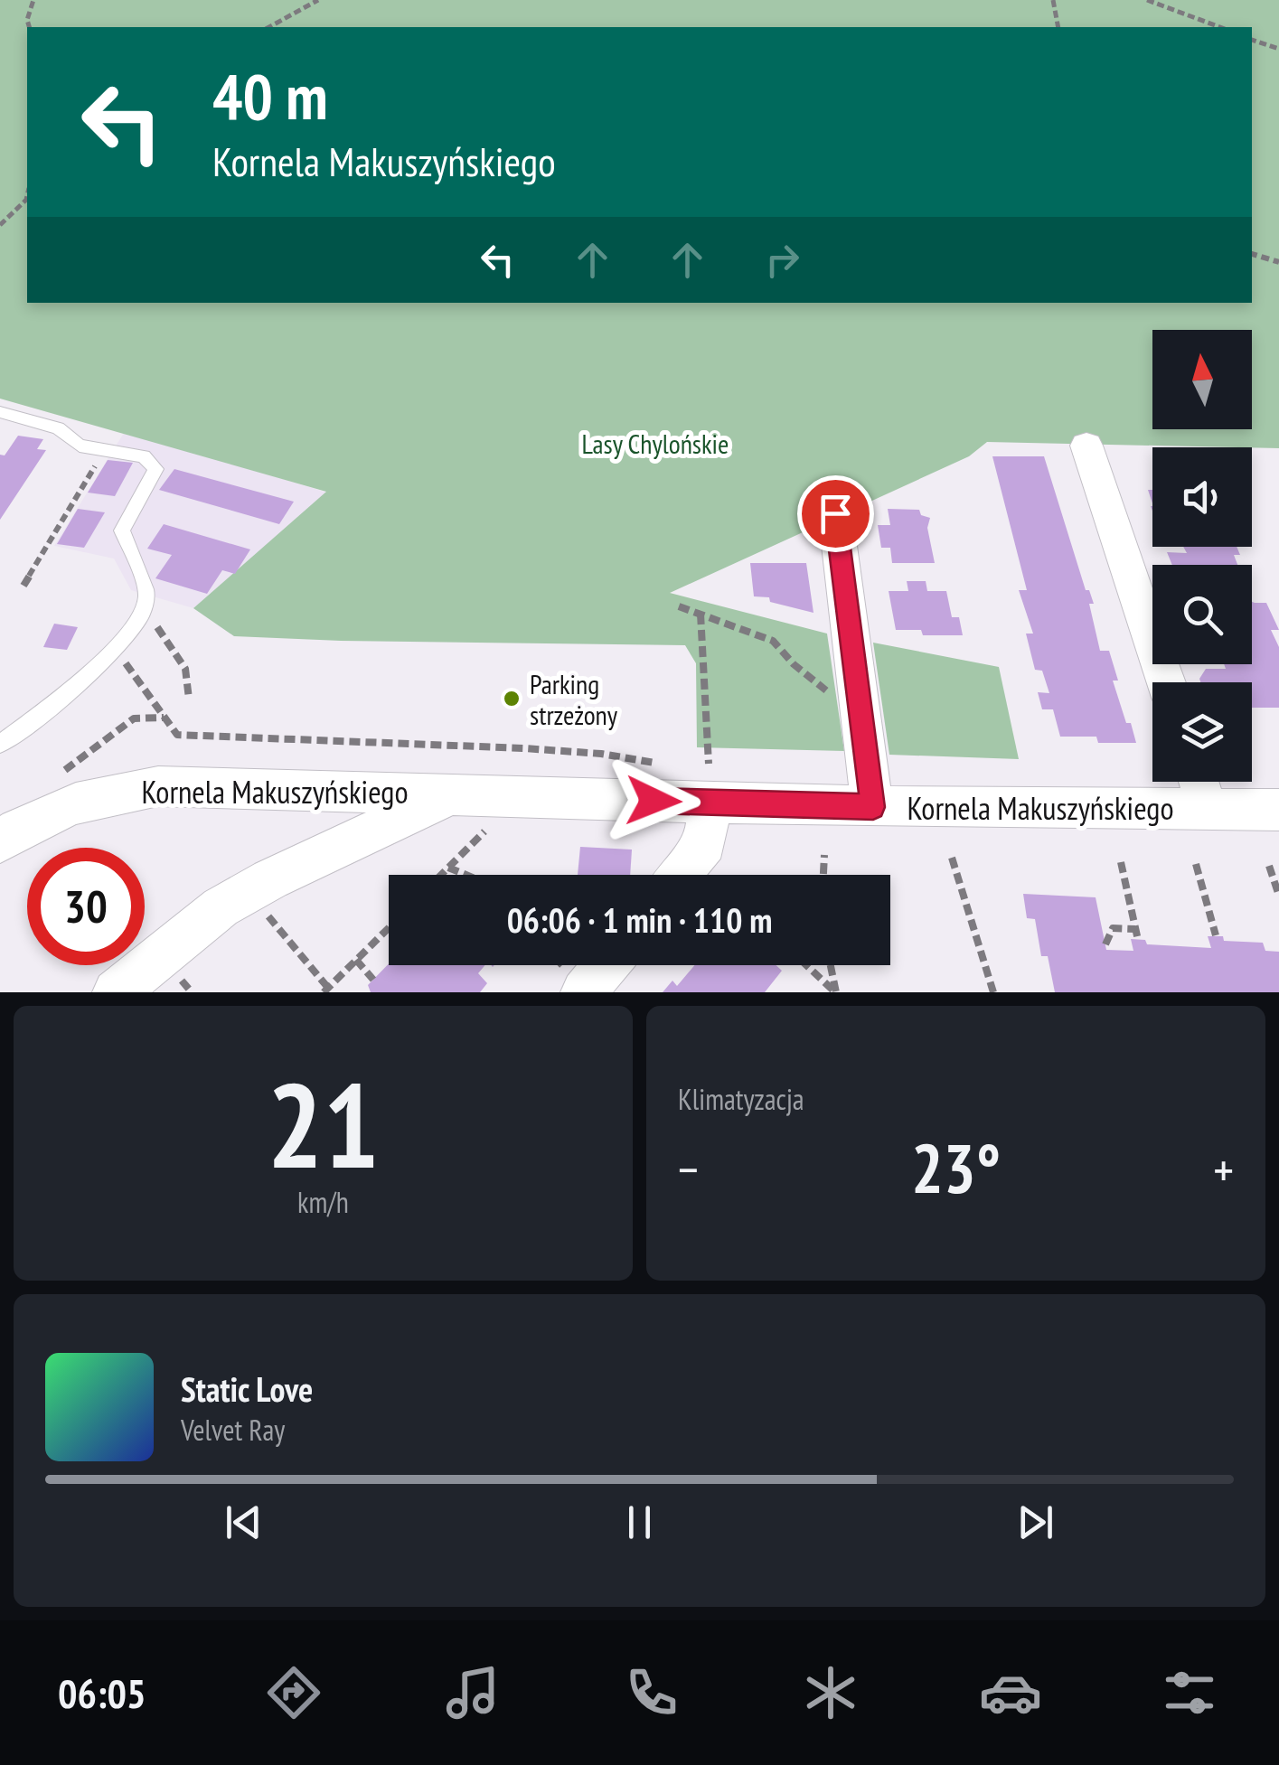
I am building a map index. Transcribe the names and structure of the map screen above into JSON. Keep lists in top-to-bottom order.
{
  "streets": {
    "street": ["Kornela Makuszyńskiego"]
  },
  "parks": ["Lasy Chylońskie"],
  "places": ["Parking strzeżony"],
  "north": "top",
  "page": {
    "turn": ["40 m", "Kornela Makuszyńskiego"],
    "limit": "30",
    "trip": "06:06 · 1 min · 110 m",
    "tile": [
      ["21", "km/h"],
      "Klimatyzacja"
    ],
    "heat": ["−", "23°", "+"],
    "song": ["Static Love", "Velvet Ray"],
    "tabs": "06:05"
  }
}
